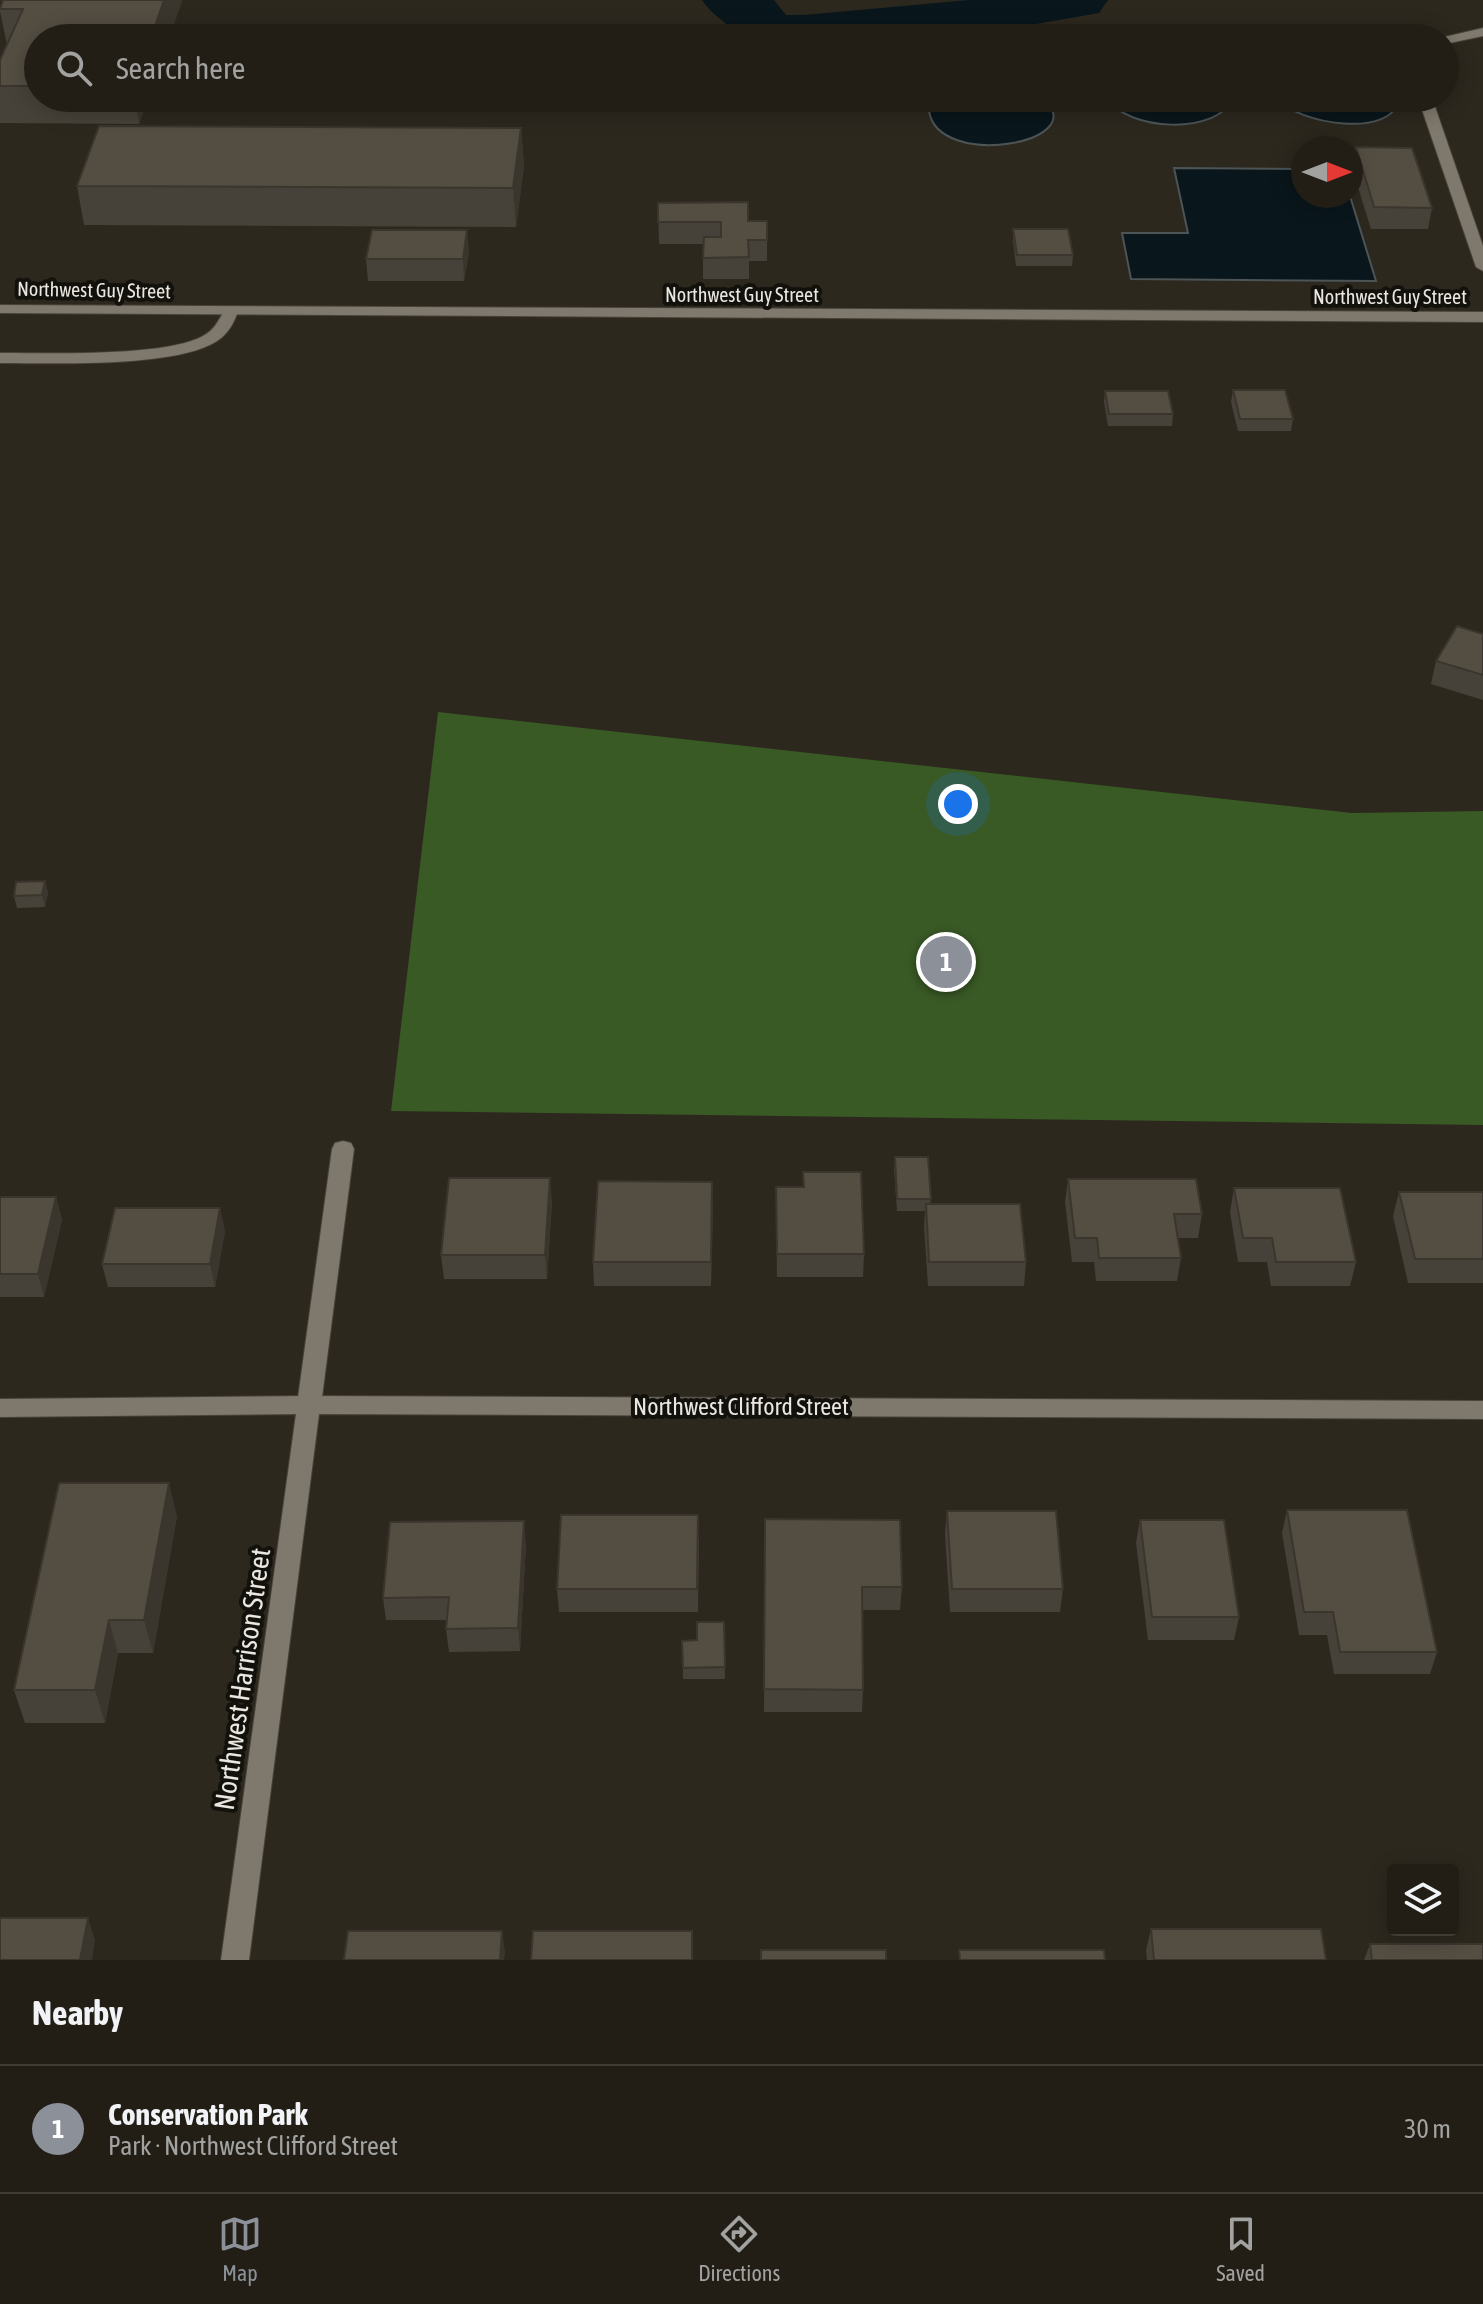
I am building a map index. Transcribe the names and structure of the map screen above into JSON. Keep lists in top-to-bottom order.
{
  "streets": {
    "street": ["Northwest Guy Street", "Northwest Clifford Street", "Northwest Harrison Street"]
  },
  "crossings": [
    ["Northwest Clifford Street", "Northwest Harrison Street"]
  ],
  "north": "right",
  "page": {
    "search": "Search here",
    "pins": "1",
    "heading": "Nearby",
    "list": [
      {
        "mark": "1",
        "name": "Conservation Park",
        "note": "Park · Northwest Clifford Street",
        "value": "30 m"
      }
    ],
    "nav": ["Map", "Directions", "Saved"]
  }
}
